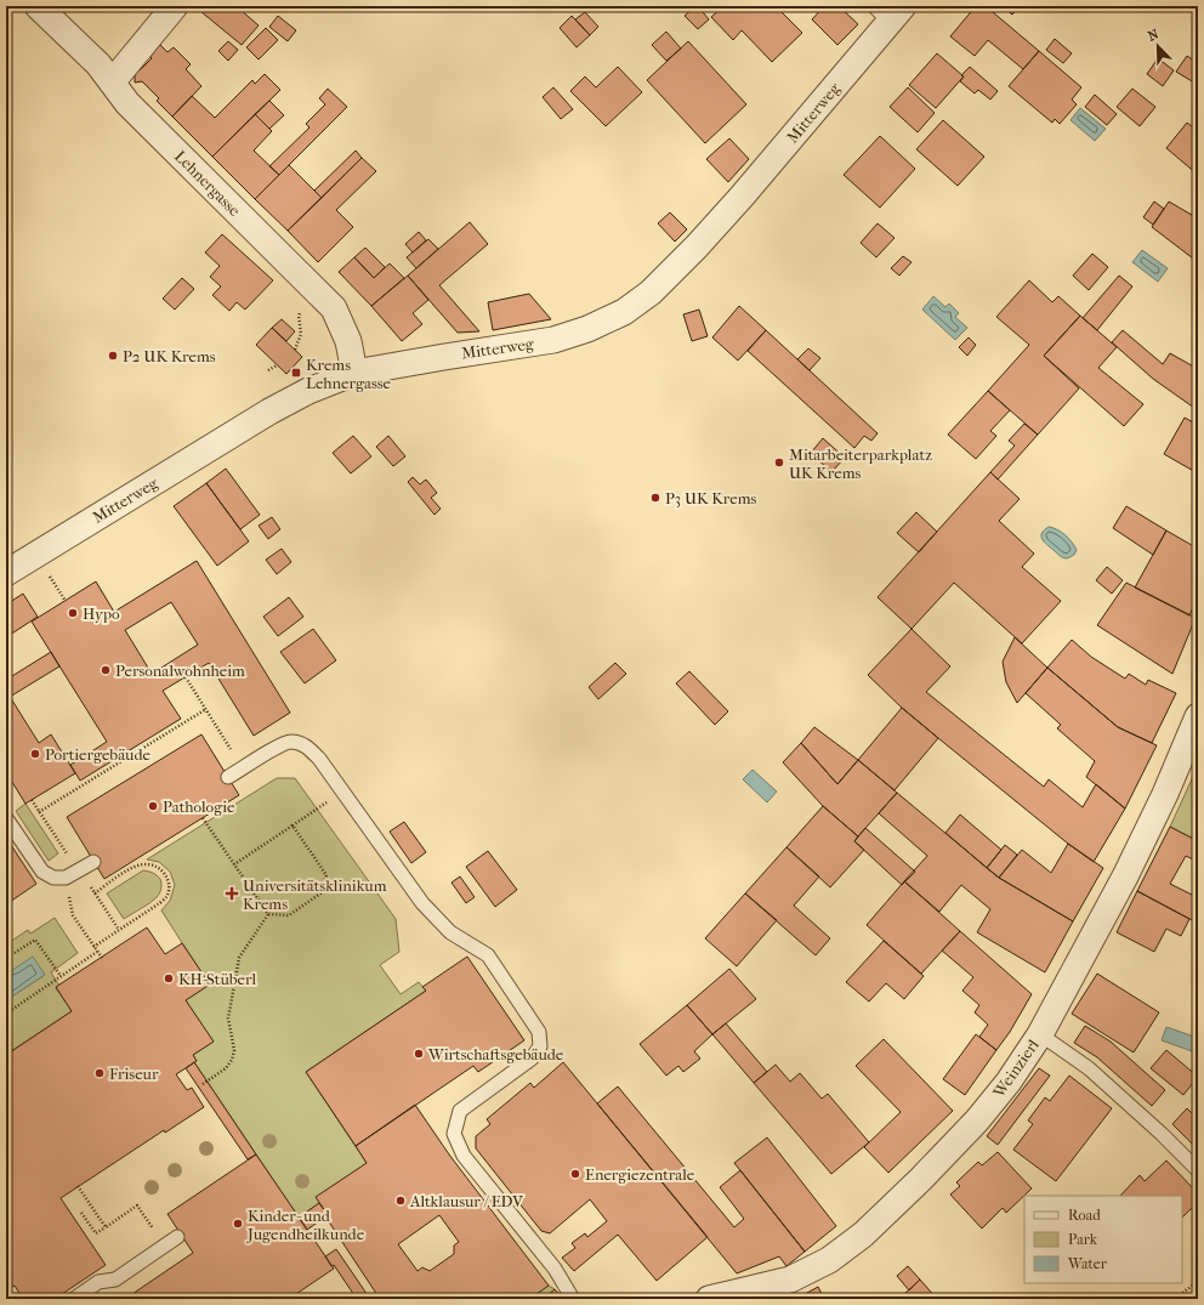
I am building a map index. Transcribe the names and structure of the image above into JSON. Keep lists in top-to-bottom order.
{
  "streets": {
    "street": ["Mitterweg", "Lehnergasse", "Weinzierl"]
  },
  "crossings": [
    ["Mitterweg", "Lehnergasse"]
  ],
  "places": {
    "other": [
      "P2 UK Krems",
      "Mitarbeiterparkplatz UK Krems",
      "P3 UK Krems",
      "Hypo",
      "Personalwohnheim",
      "Portiergebäude",
      "Pathologie",
      "KH-Stüberl",
      "Wirtschaftsgebäude",
      "Friseur",
      "Energiezentrale",
      "Altklausur / EDV",
      "Kinder- und Jugendheilkunde"
    ],
    "transit": ["Krems Lehnergasse"],
    "health": ["Universitätsklinikum Krems"]
  },
  "legend": ["Road", "Park", "Water"],
  "north": "top left"
}
